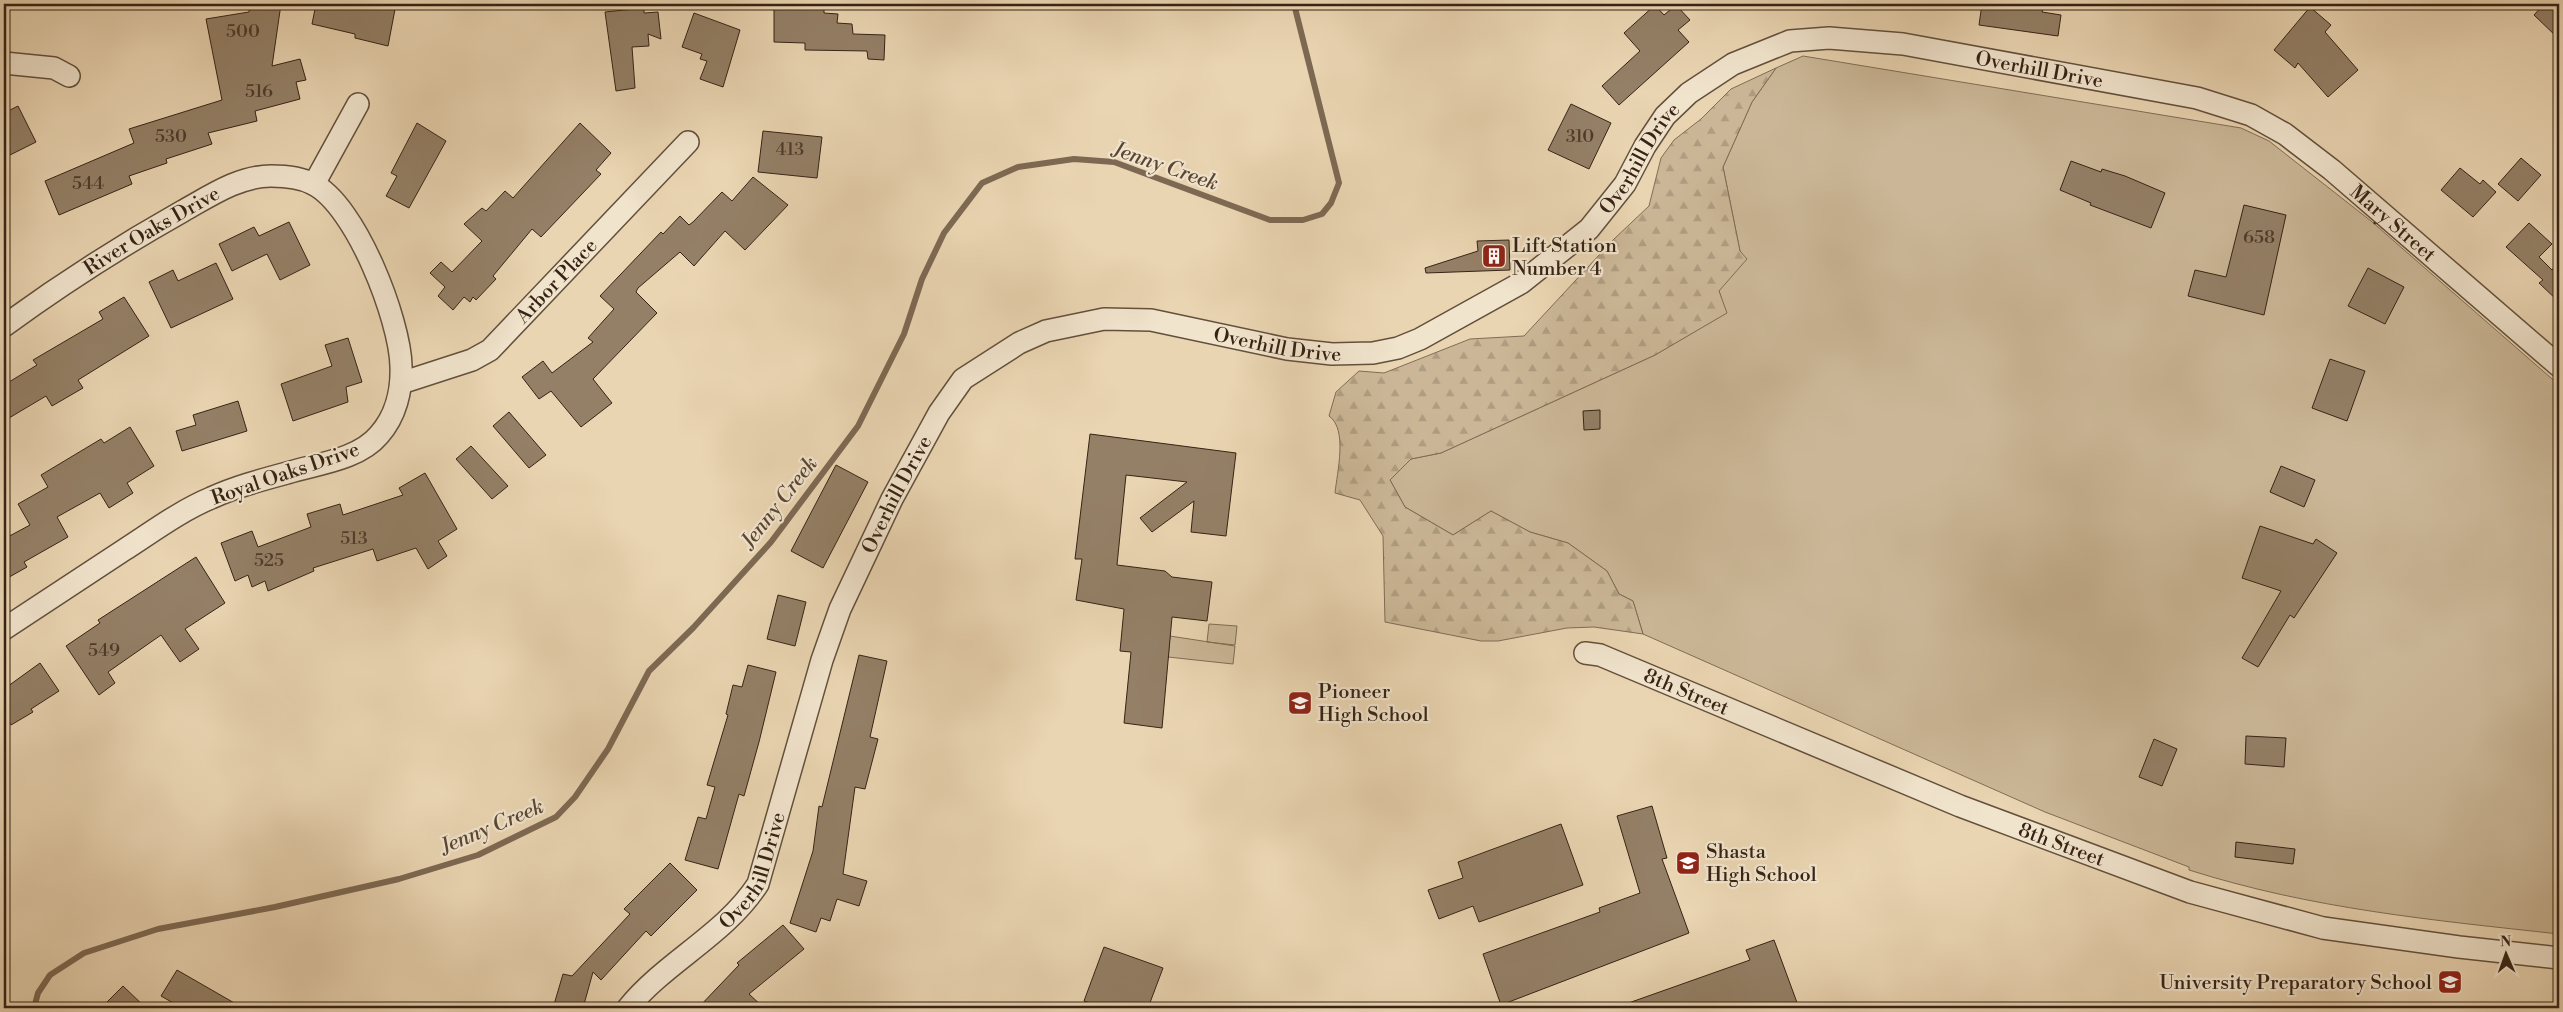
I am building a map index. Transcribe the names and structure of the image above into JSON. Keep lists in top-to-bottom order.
{
  "streets": {
    "street": [
      "Overhill Drive",
      "Mary Street",
      "River Oaks Drive",
      "Arbor Place",
      "Royal Oaks Drive",
      "8th Street"
    ]
  },
  "crossings": [
    ["Overhill Drive", "Mary Street"],
    ["River Oaks Drive", "Royal Oaks Drive"],
    ["Arbor Place", "Royal Oaks Drive"]
  ],
  "water": ["Jenny Creek"],
  "places": {
    "building": ["Lift Station Number 4"],
    "school or university": ["Pioneer High School", "Shasta High School", "University Preparatory School"]
  },
  "house_numbers": [
    "500",
    "516",
    "530",
    "310",
    "413",
    "544",
    "658",
    "513",
    "525",
    "549"
  ],
  "north": "top"
}
